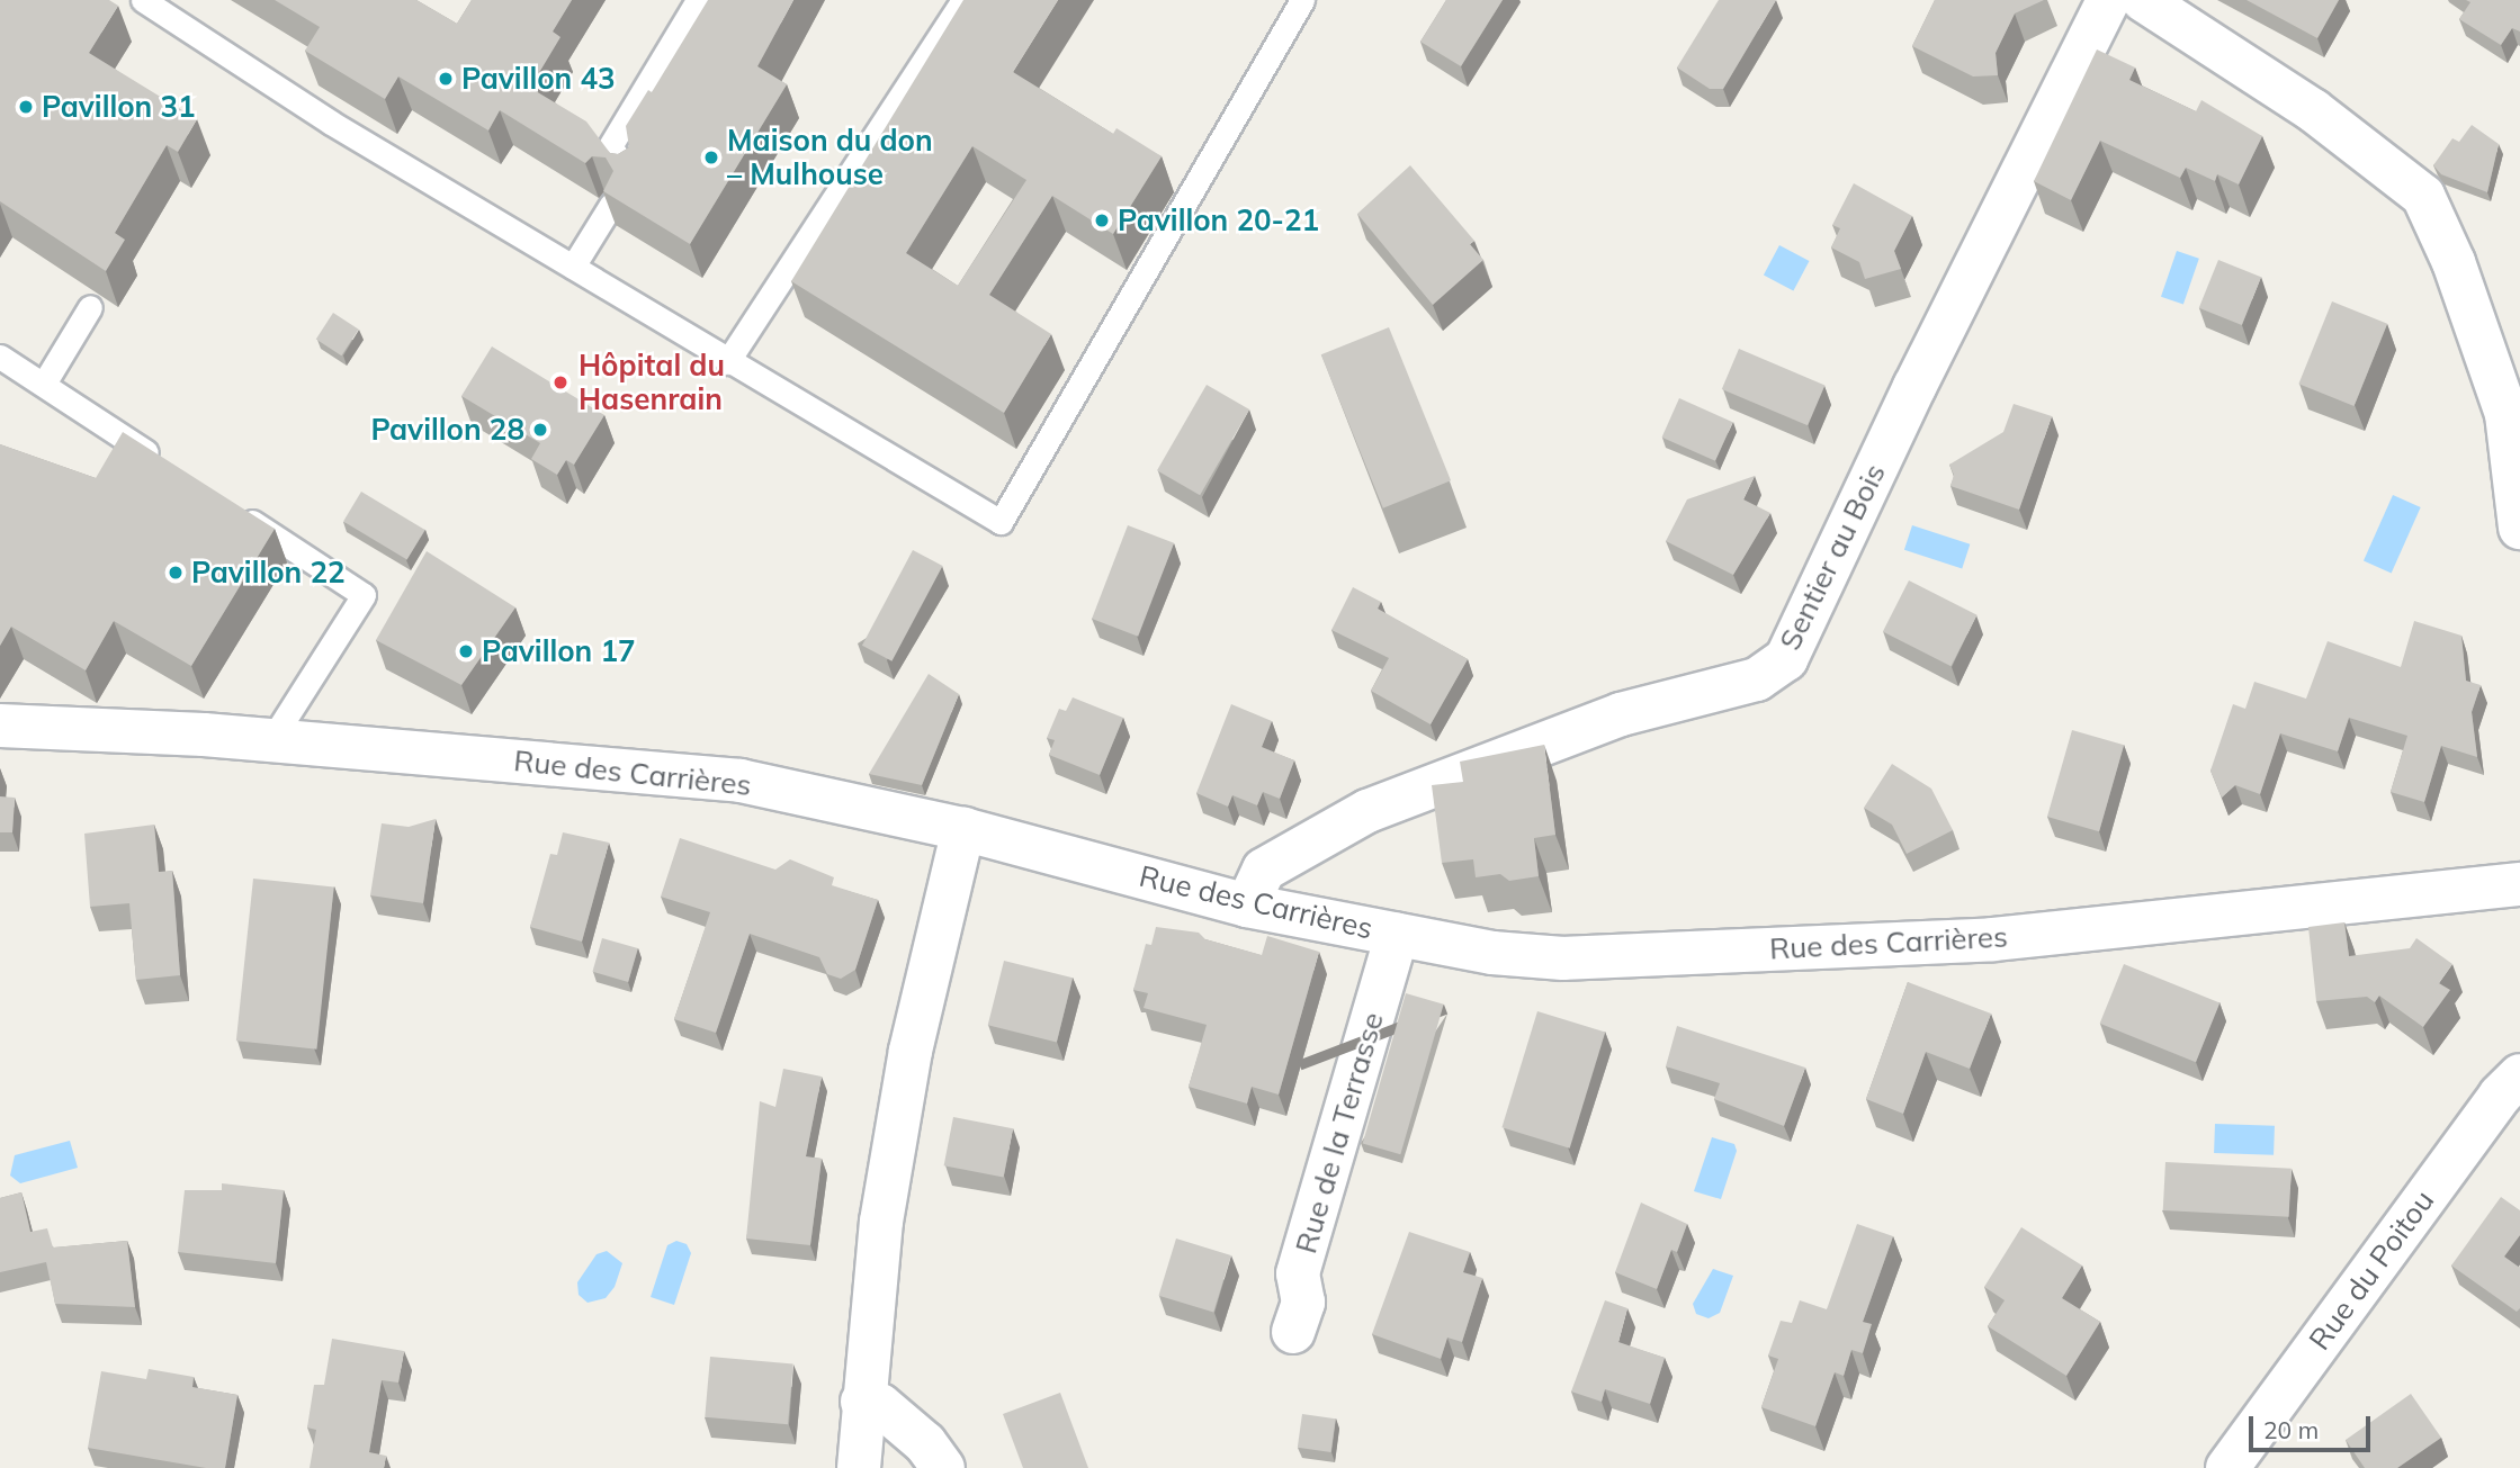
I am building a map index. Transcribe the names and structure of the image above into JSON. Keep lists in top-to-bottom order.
{
  "streets": {
    "street": [
      "Sentier au Bois",
      "Rue des Carrières",
      "Rue de la Terrasse",
      "Rue du Poitou"
    ]
  },
  "crossings": [
    ["Sentier au Bois", "Rue des Carrières"],
    ["Rue des Carrières", "Rue de la Terrasse"]
  ],
  "places": [
    "Pavillon 43",
    "Pavillon 31",
    "Maison du don – Mulhouse",
    "Pavillon 20-21",
    "Hôpital du Hasenrain",
    "Pavillon 28",
    "Pavillon 22",
    "Pavillon 17"
  ],
  "scale_bar": "20 m"
}
